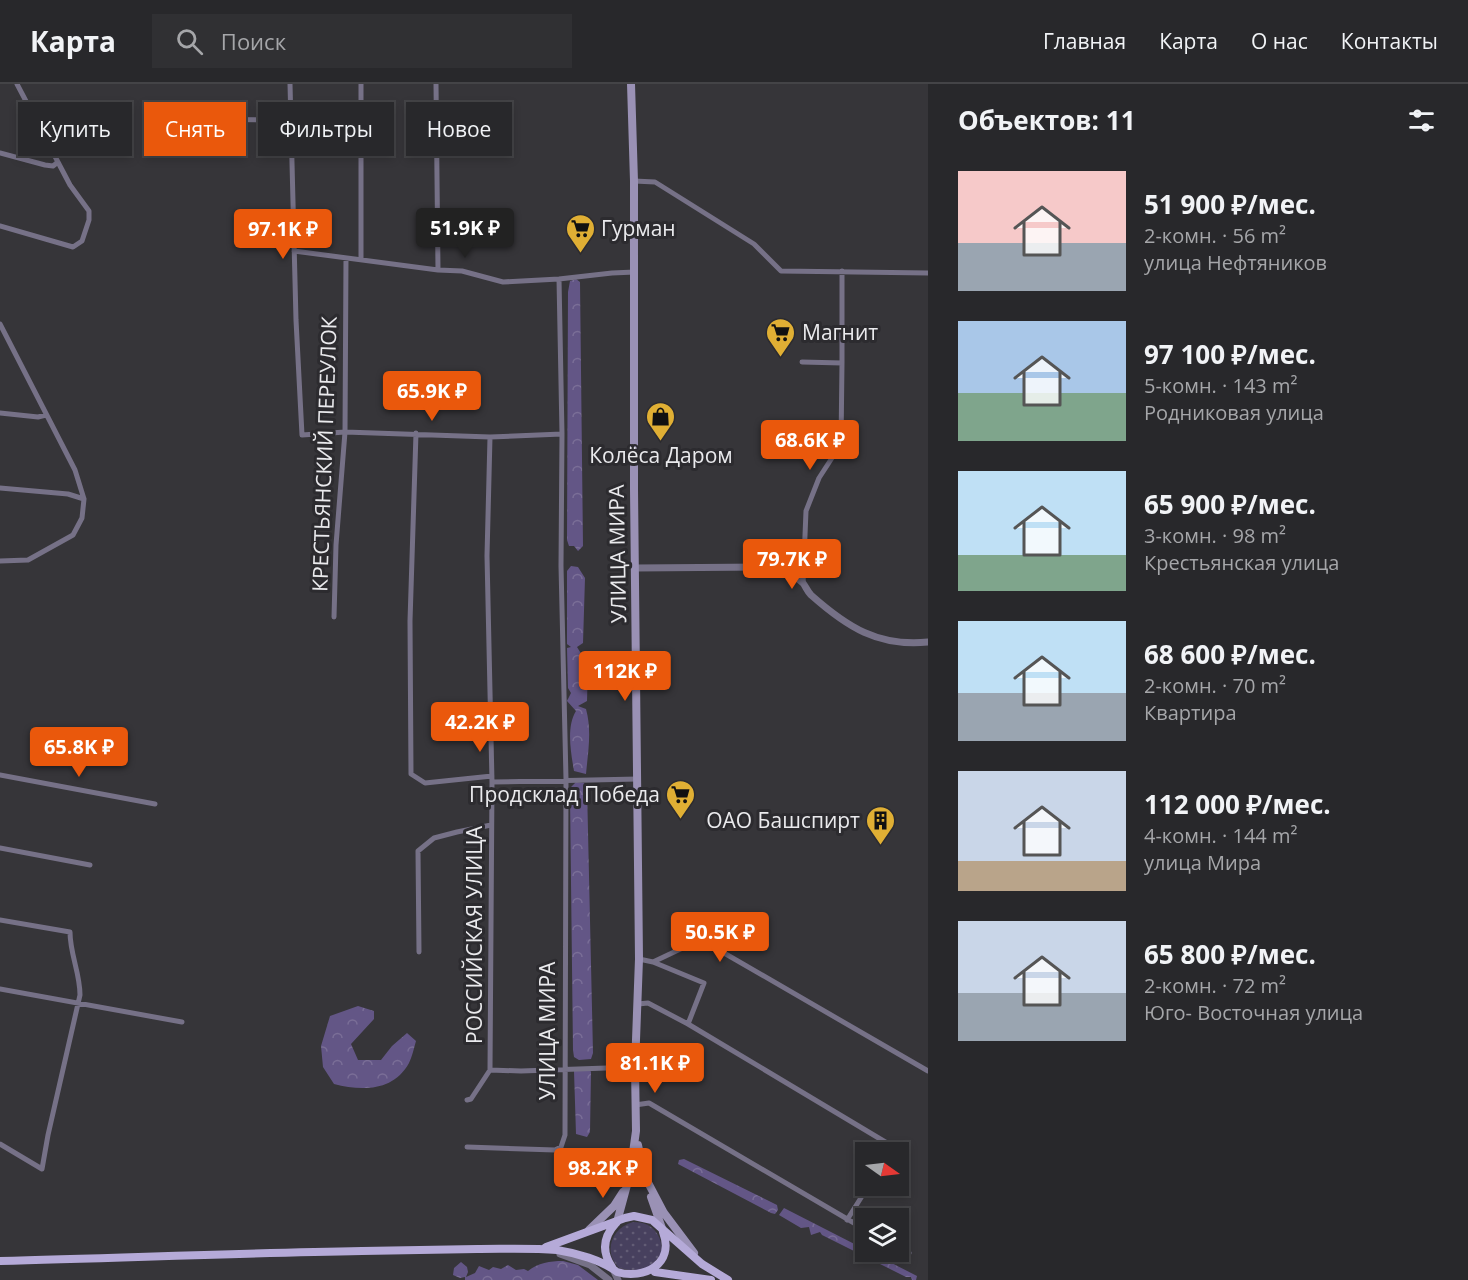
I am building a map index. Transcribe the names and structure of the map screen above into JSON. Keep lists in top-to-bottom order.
{
  "streets": {
    "main road": ["УЛИЦА МИРА"],
    "street": ["КРЕСТЬЯНСКИЙ ПЕРЕУЛОК", "РОССИЙСКАЯ УЛИЦА"]
  },
  "places": {
    "supermarket": ["Гурман", "Магнит", "Продсклад Победа"],
    "shop": ["Колёса Даром"],
    "building": ["ОАО Башспирт"]
  },
  "north": "right",
  "page": {
    "header": "Карта",
    "search": "Поиск",
    "nav": [
      "Главная",
      "Карта",
      "О нас",
      "Контакты"
    ],
    "heading": "Объектов: 11",
    "chip": [
      "Купить",
      "Снять",
      "Фильтры",
      "Новое"
    ],
    "list": [
      {
        "name": "51 900 ₽/мес.",
        "note": "2-комн. · 56 m² · улица Нефтяников"
      },
      {
        "name": "97 100 ₽/мес.",
        "note": "5-комн. · 143 m² · Родниковая улица"
      },
      {
        "name": "65 900 ₽/мес.",
        "note": "3-комн. · 98 m² · Крестьянская улица"
      },
      {
        "name": "68 600 ₽/мес.",
        "note": "2-комн. · 70 m² · Квартира"
      },
      {
        "name": "112 000 ₽/мес.",
        "note": "4-комн. · 144 m² · улица Мира"
      },
      {
        "name": "65 800 ₽/мес.",
        "note": "2-комн. · 72 m² · Юго- Восточная улица"
      }
    ],
    "price": [
      "51.9K ₽",
      "97.1K ₽",
      "65.9K ₽",
      "68.6K ₽",
      "79.7K ₽",
      "112K ₽",
      "42.2K ₽",
      "65.8K ₽",
      "50.5K ₽",
      "81.1K ₽",
      "98.2K ₽"
    ]
  }
}
